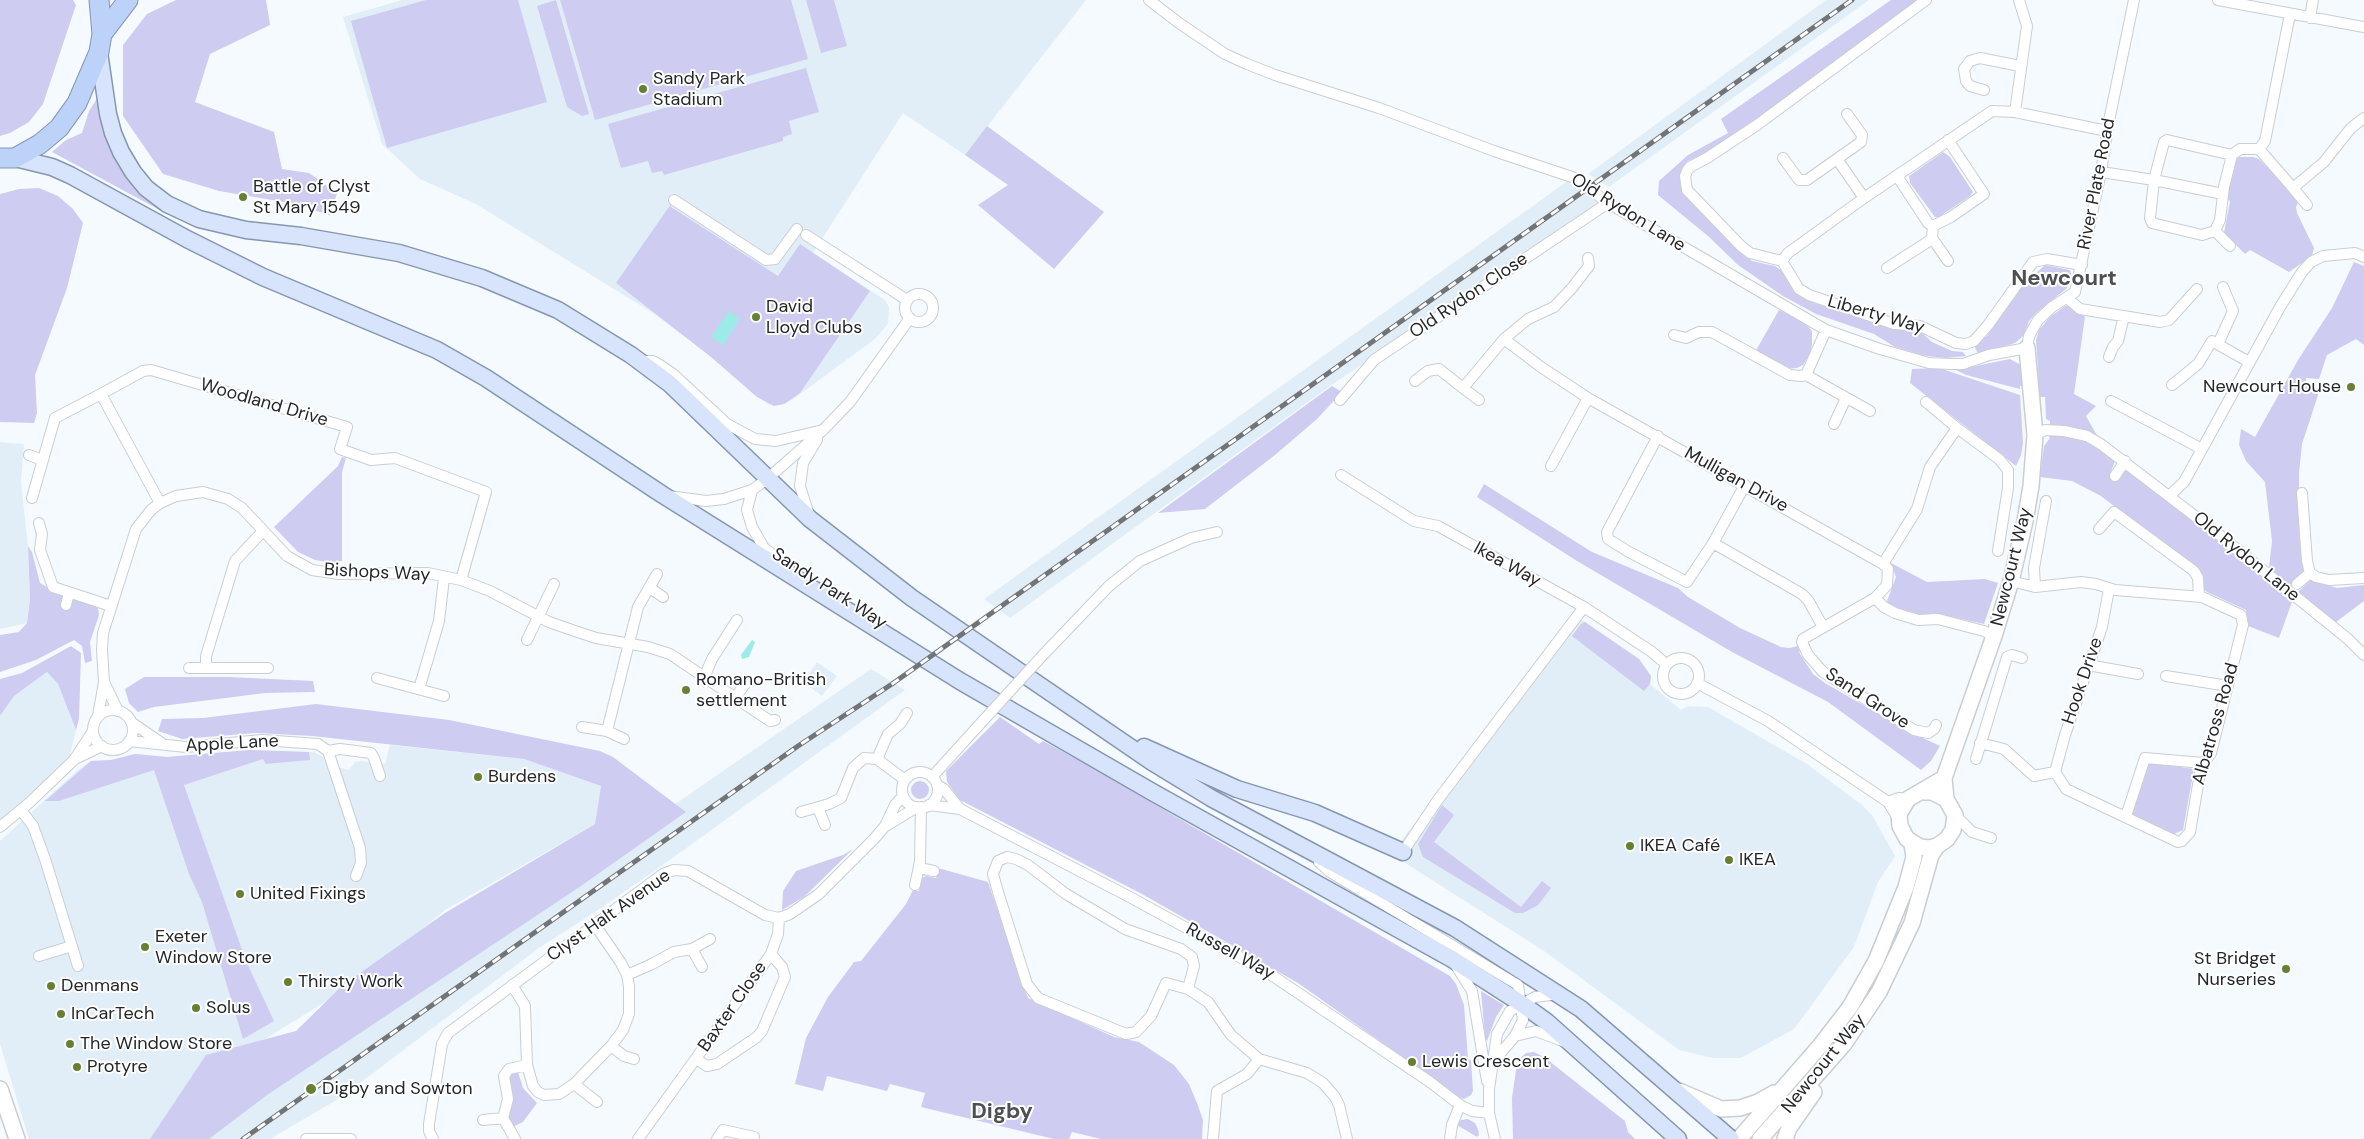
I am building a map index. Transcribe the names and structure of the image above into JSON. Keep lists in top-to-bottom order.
{
  "streets": {
    "street": [
      "River Plate Road",
      "Old Rydon Lane",
      "Old Rydon Close",
      "Liberty Way",
      "Woodland Drive",
      "Mulligan Drive",
      "Ikea Way",
      "Newcourt Way",
      "Bishops Way",
      "Sandy Park Way",
      "Hook Drive",
      "Sand Grove",
      "Albatross Road",
      "Apple Lane",
      "Clyst Halt Avenue",
      "Russell Way",
      "Baxter Close"
    ]
  },
  "crossings": [
    ["River Plate Road", "Old Rydon Lane"],
    ["River Plate Road", "Liberty Way"],
    ["River Plate Road", "Newcourt Way"],
    ["Old Rydon Lane", "Old Rydon Close"],
    ["Old Rydon Lane", "Newcourt Way"],
    ["Woodland Drive", "Bishops Way"],
    ["Mulligan Drive", "Sand Grove"],
    ["Newcourt Way", "Albatross Road"],
    ["Bishops Way", "Apple Lane"],
    ["Hook Drive", "Albatross Road"],
    ["Clyst Halt Avenue", "Baxter Close"]
  ],
  "districts": ["Newcourt", "Digby"],
  "places": [
    "Sandy Park Stadium",
    "Battle of Clyst St Mary 1549",
    "David Lloyd Clubs",
    "Newcourt House",
    "Romano-British settlement",
    "Burdens",
    "IKEA Café",
    "IKEA",
    "United Fixings",
    "Exeter Window Store",
    "St Bridget Nurseries",
    "Thirsty Work",
    "Denmans",
    "Solus",
    "InCarTech",
    "The Window Store",
    "Lewis Crescent",
    "Protyre",
    "Digby and Sowton"
  ]
}
